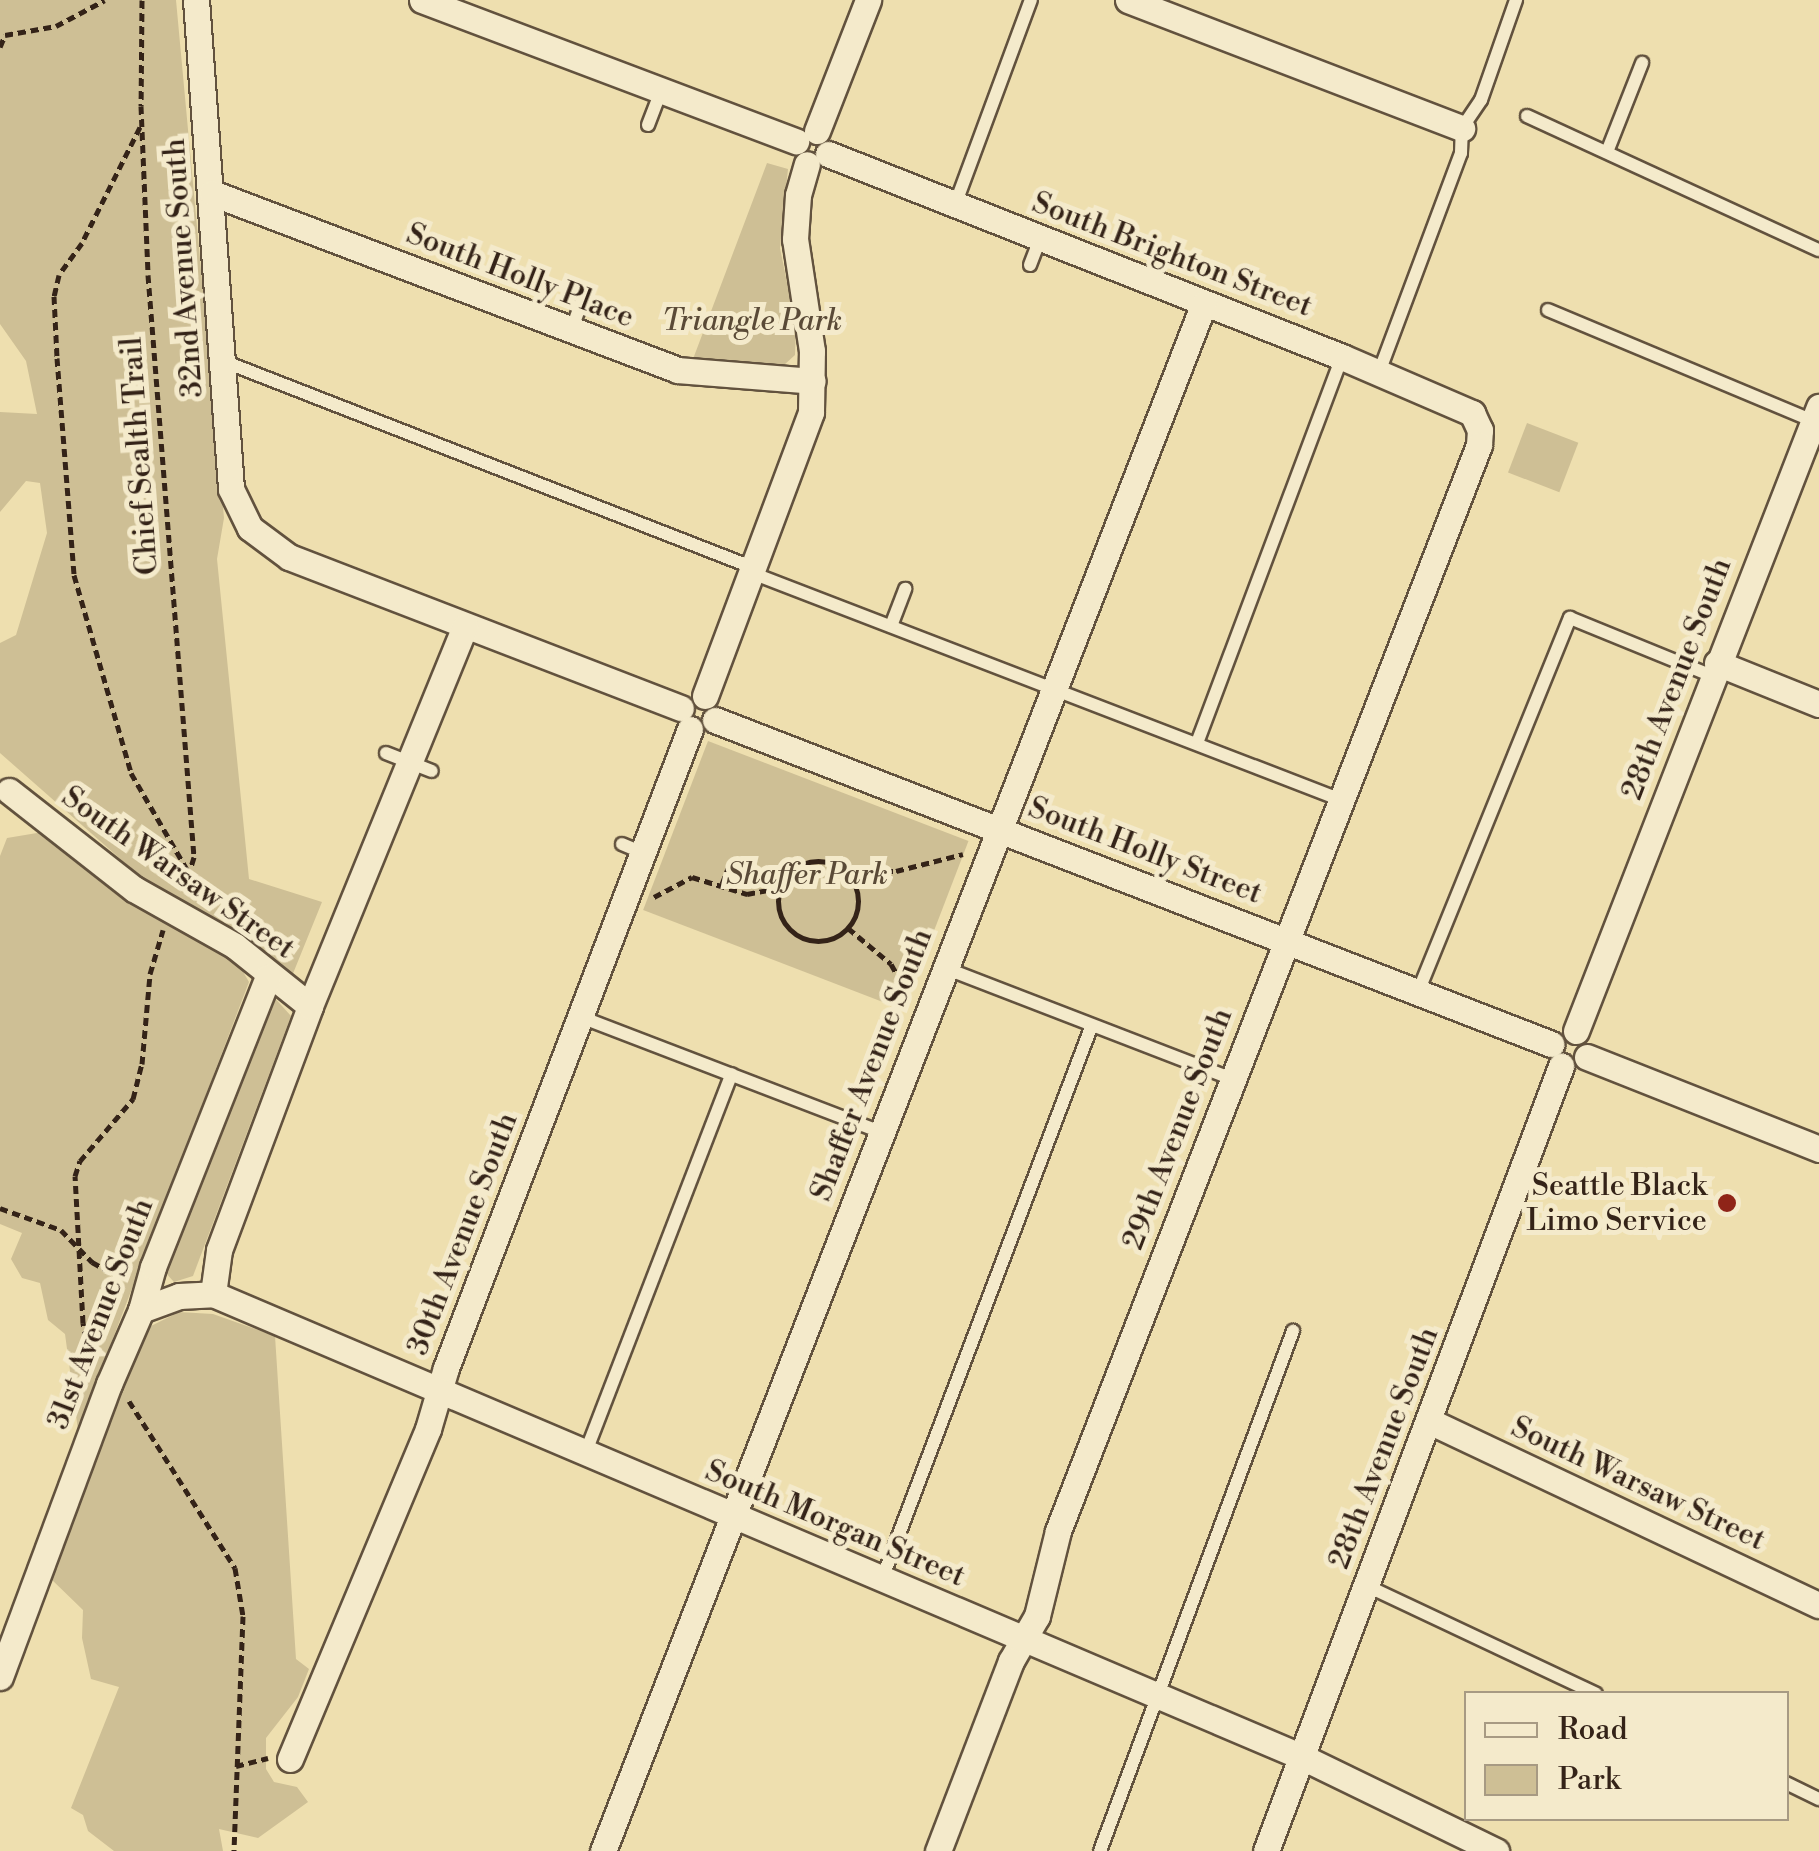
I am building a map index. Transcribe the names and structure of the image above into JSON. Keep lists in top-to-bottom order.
{
  "streets": {
    "street": [
      "South Brighton Street",
      "32nd Avenue South",
      "South Holly Place",
      "28th Avenue South",
      "South Holly Street",
      "South Warsaw Street",
      "Shaffer Avenue South",
      "29th Avenue South",
      "30th Avenue South",
      "31st Avenue South",
      "South Morgan Street"
    ],
    "path": ["Chief Sealth Trail"]
  },
  "crossings": [
    ["South Brighton Street", "Shaffer Avenue South"],
    ["South Brighton Street", "29th Avenue South"],
    ["South Brighton Street", "30th Avenue South"],
    ["32nd Avenue South", "South Holly Place"],
    ["32nd Avenue South", "South Holly Street"],
    ["South Holly Place", "30th Avenue South"],
    ["28th Avenue South", "South Holly Street"],
    ["28th Avenue South", "South Warsaw Street"],
    ["28th Avenue South", "South Morgan Street"],
    ["South Holly Street", "Shaffer Avenue South"],
    ["South Holly Street", "29th Avenue South"],
    ["South Holly Street", "30th Avenue South"],
    ["South Warsaw Street", "31st Avenue South"],
    ["Shaffer Avenue South", "South Morgan Street"],
    ["29th Avenue South", "South Morgan Street"],
    ["30th Avenue South", "South Morgan Street"]
  ],
  "parks": ["Triangle Park", "Shaffer Park"],
  "places": ["Seattle Black Limo Service"],
  "legend": ["Road", "Park"]
}
